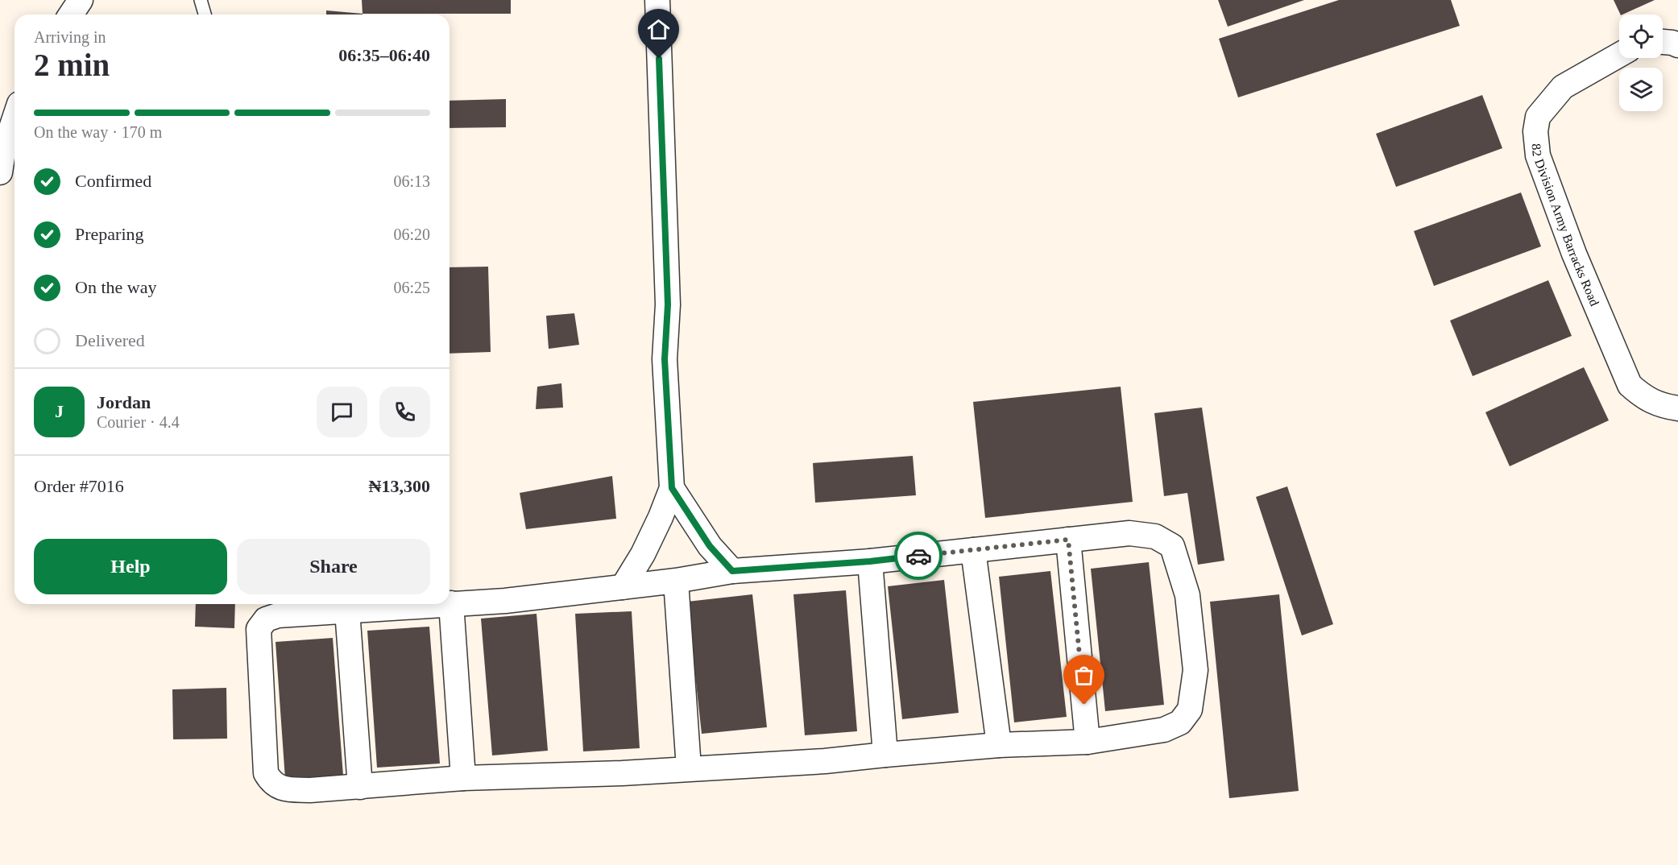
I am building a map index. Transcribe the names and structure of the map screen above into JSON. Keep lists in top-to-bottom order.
{
  "streets": {
    "street": ["82 Division Army Barracks Road"]
  },
  "page": {
    "heading": ["2 min", "Arriving in", "06:35–06:40"],
    "panel": [
      "Jordan",
      "Courier · 4.4",
      "Order #7016",
      "₦13,300"
    ],
    "bar": "On the way · 170 m",
    "list": [
      ["Confirmed", "06:13"],
      ["Preparing", "06:20"],
      ["On the way", "06:25"],
      "Delivered"
    ],
    "round": "J",
    "buttons": ["Help", "Share"]
  }
}
